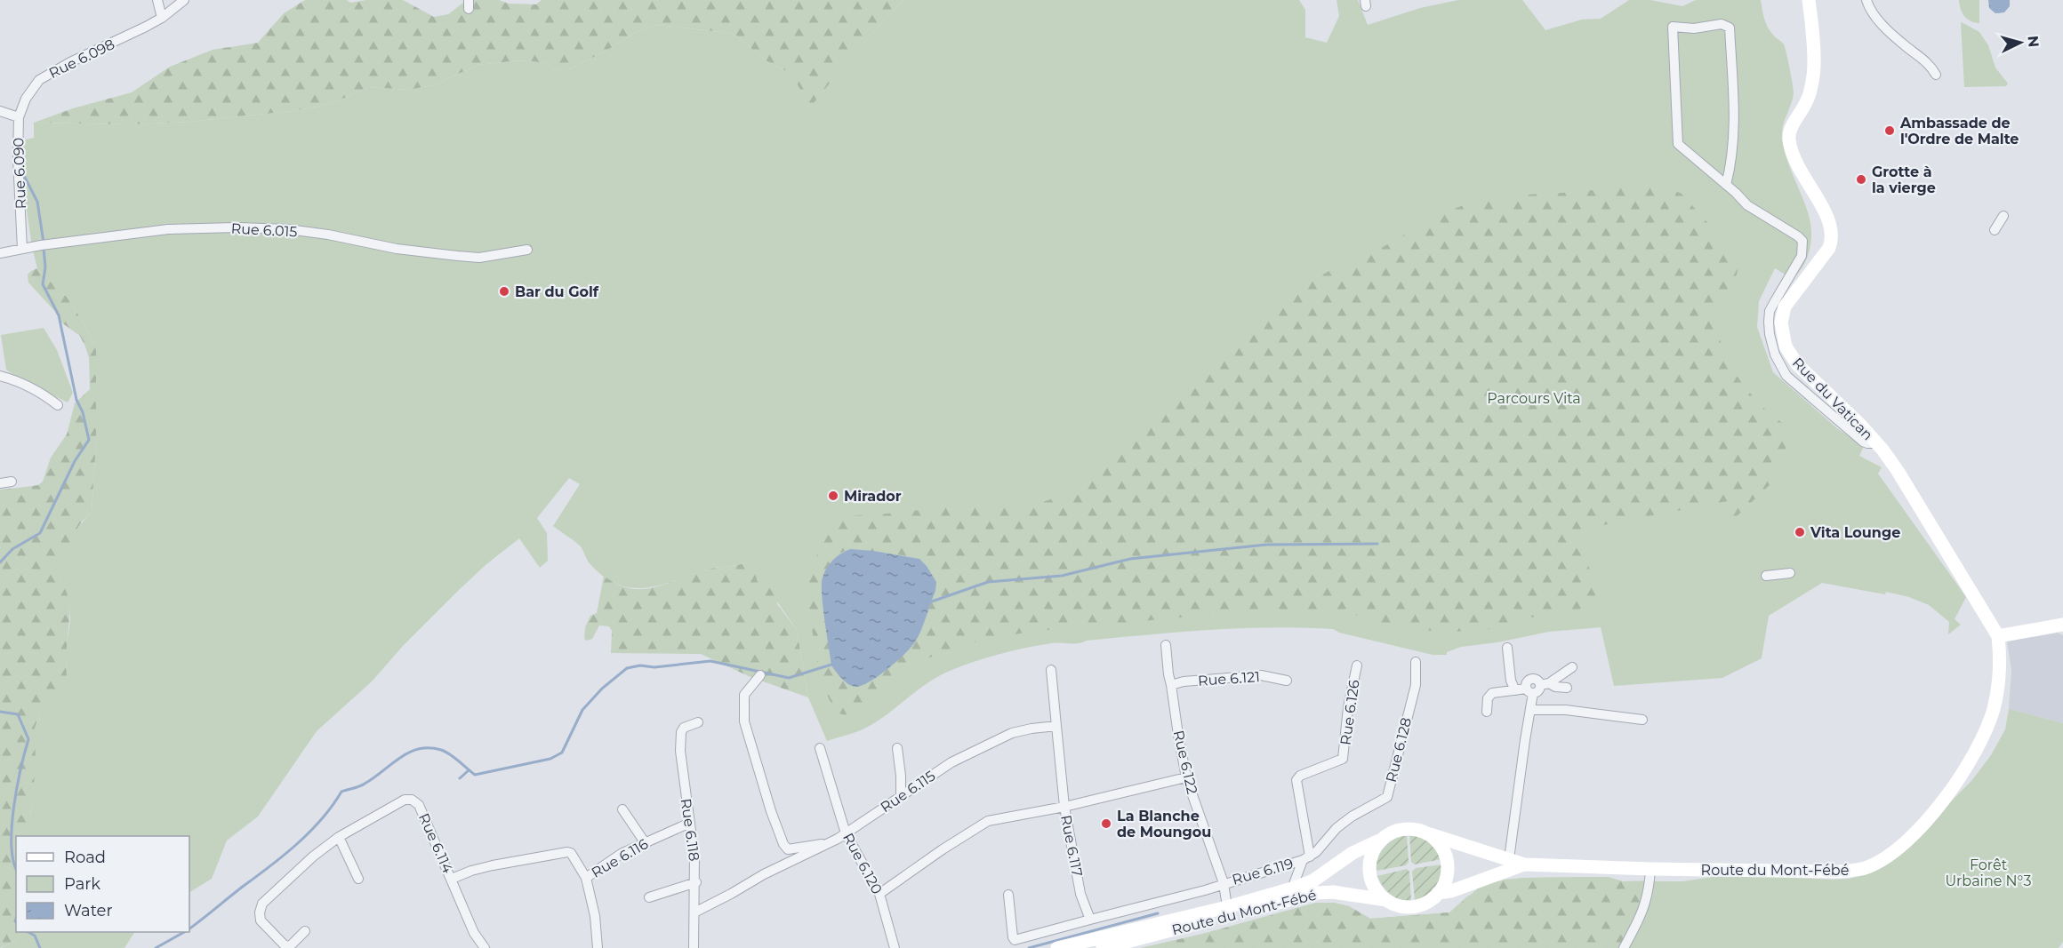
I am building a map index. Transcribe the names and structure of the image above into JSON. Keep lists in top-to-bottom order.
{
  "streets": {
    "street": [
      "Rue 6.098",
      "Rue 6.090",
      "Rue 6.015",
      "Rue du Vatican",
      "Rue 6.121",
      "Rue 6.126",
      "Rue 6.128",
      "Rue 6.122",
      "Rue 6.115",
      "Rue 6.118",
      "Rue 6.114",
      "Rue 6.117",
      "Rue 6.116",
      "Rue 6.120",
      "Route du Mont-Fébé",
      "Rue 6.119"
    ]
  },
  "crossings": [
    ["Rue 6.098", "Rue 6.090"],
    ["Rue 6.090", "Rue 6.015"],
    ["Rue du Vatican", "Route du Mont-Fébé"],
    ["Rue 6.121", "Rue 6.122"],
    ["Rue 6.126", "Rue 6.128"],
    ["Rue 6.126", "Rue 6.119"],
    ["Rue 6.128", "Route du Mont-Fébé"],
    ["Rue 6.128", "Rue 6.119"],
    ["Rue 6.122", "Route du Mont-Fébé"],
    ["Rue 6.122", "Rue 6.119"],
    ["Rue 6.115", "Rue 6.118"],
    ["Rue 6.115", "Rue 6.120"],
    ["Rue 6.118", "Rue 6.116"],
    ["Rue 6.117", "Rue 6.120"]
  ],
  "parks": ["Parcours Vita", "Forêt Urbaine N°3"],
  "places": [
    "Ambassade de l'Ordre de Malte",
    "Grotte à la vierge",
    "Bar du Golf",
    "Mirador",
    "Vita Lounge",
    "La Blanche de Moungou"
  ],
  "legend": ["Road", "Park", "Water"],
  "north": "right"
}
